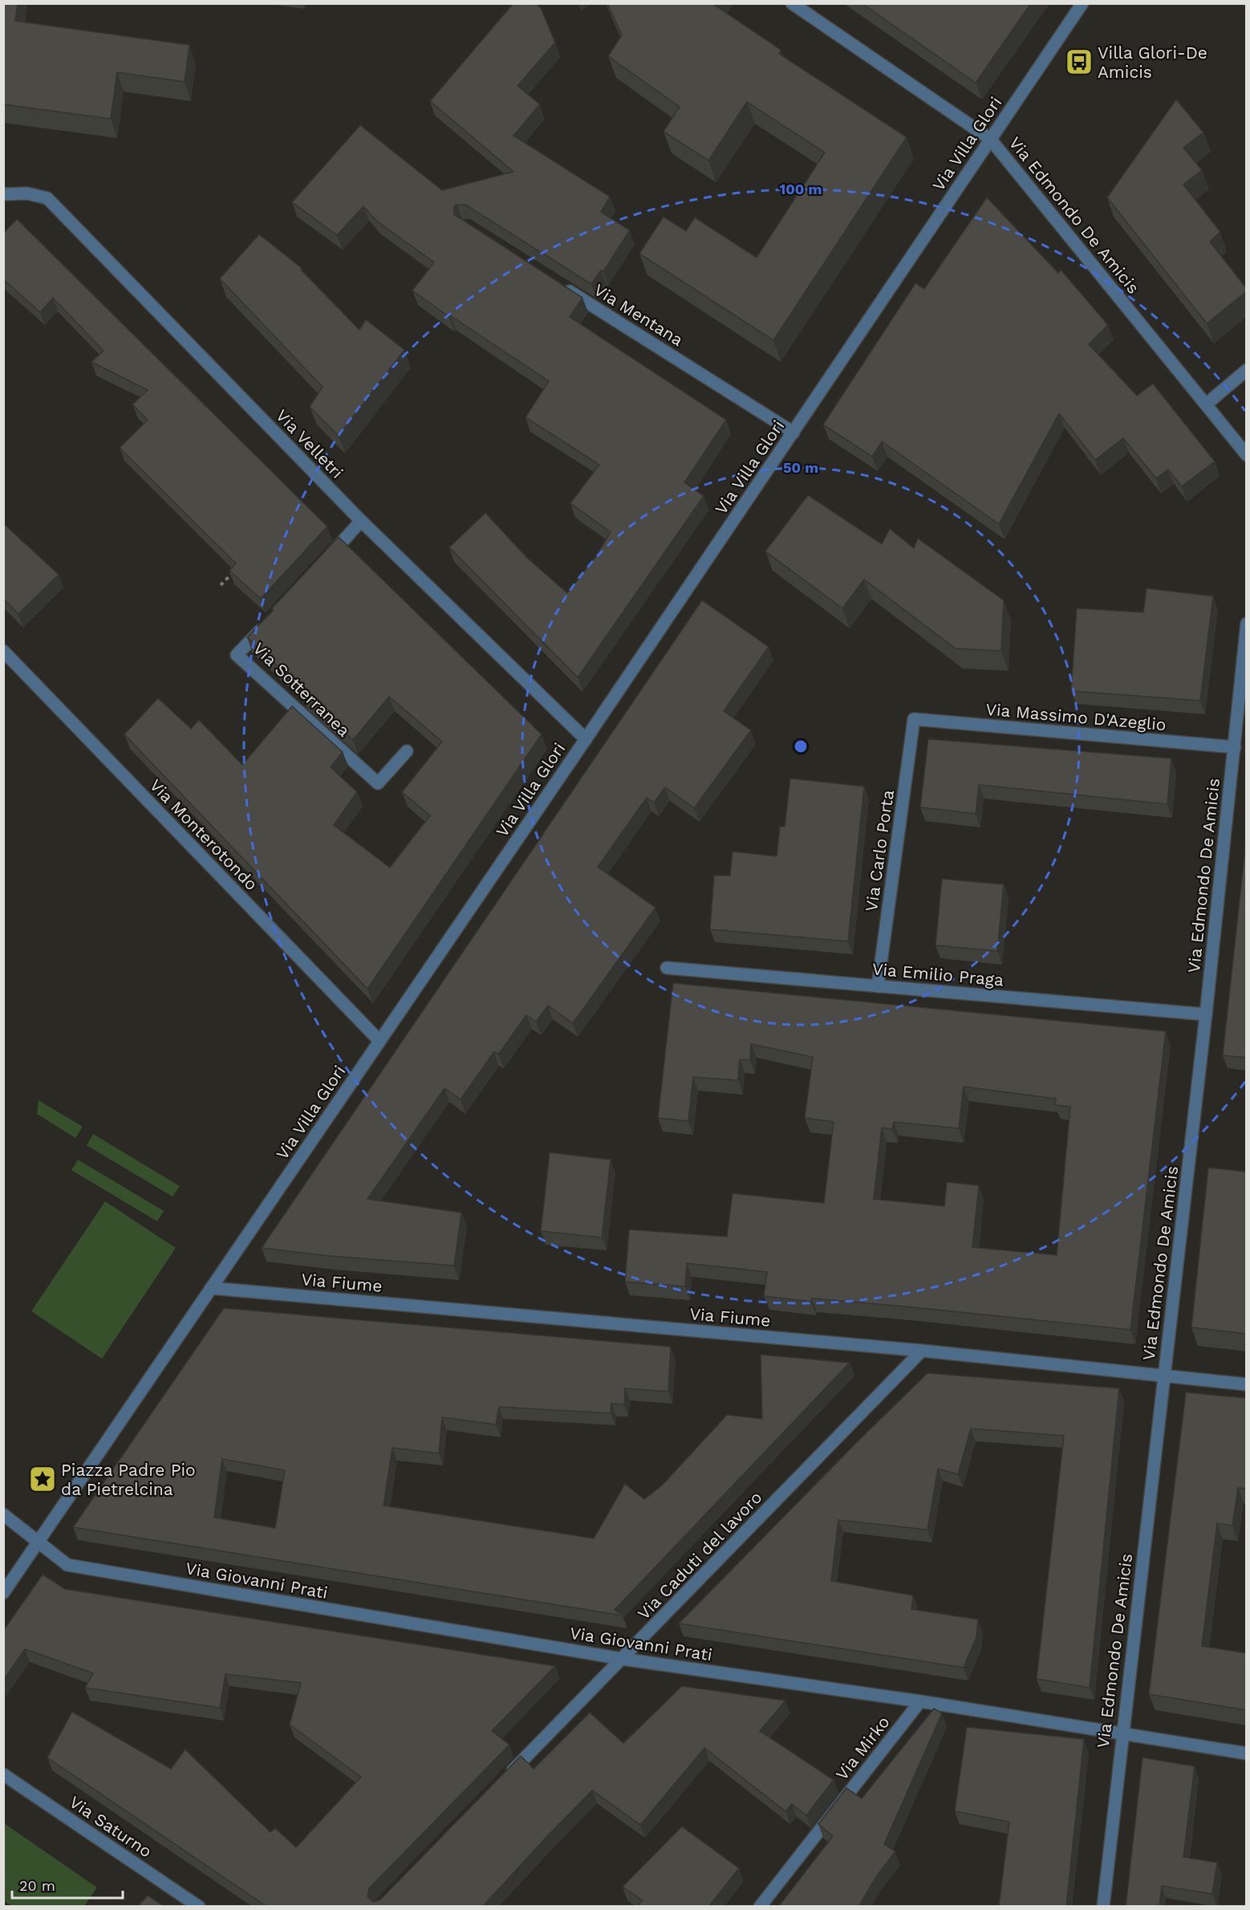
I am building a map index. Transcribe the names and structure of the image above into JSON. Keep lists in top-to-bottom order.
{
  "streets": {
    "street": [
      "Via Villa Glori",
      "Via Edmondo De Amicis",
      "Via Mentana",
      "Via Velletri",
      "Via Sotterranea",
      "Via Massimo D'Azeglio",
      "Via Monterotondo",
      "Via Carlo Porta",
      "Via Emilio Praga",
      "Via Fiume",
      "Via Caduti del lavoro",
      "Via Giovanni Prati",
      "Via Mirko",
      "Via Saturno"
    ]
  },
  "crossings": [
    ["Via Villa Glori", "Via Edmondo De Amicis"],
    ["Via Villa Glori", "Via Mentana"],
    ["Via Villa Glori", "Via Velletri"],
    ["Via Villa Glori", "Via Monterotondo"],
    ["Via Villa Glori", "Via Fiume"],
    ["Via Villa Glori", "Via Giovanni Prati"],
    ["Via Edmondo De Amicis", "Via Massimo D'Azeglio"],
    ["Via Edmondo De Amicis", "Via Emilio Praga"],
    ["Via Edmondo De Amicis", "Via Fiume"],
    ["Via Edmondo De Amicis", "Via Giovanni Prati"],
    ["Via Massimo D'Azeglio", "Via Carlo Porta"],
    ["Via Carlo Porta", "Via Emilio Praga"],
    ["Via Fiume", "Via Caduti del lavoro"],
    ["Via Caduti del lavoro", "Via Giovanni Prati"],
    ["Via Giovanni Prati", "Via Mirko"]
  ],
  "places": {
    "bus stop": ["Villa Glori-De Amicis"],
    "place": ["Piazza Padre Pio da Pietrelcina"]
  },
  "scale_bar": "20 m",
  "rings": ["100 m", "50 m"]
}
